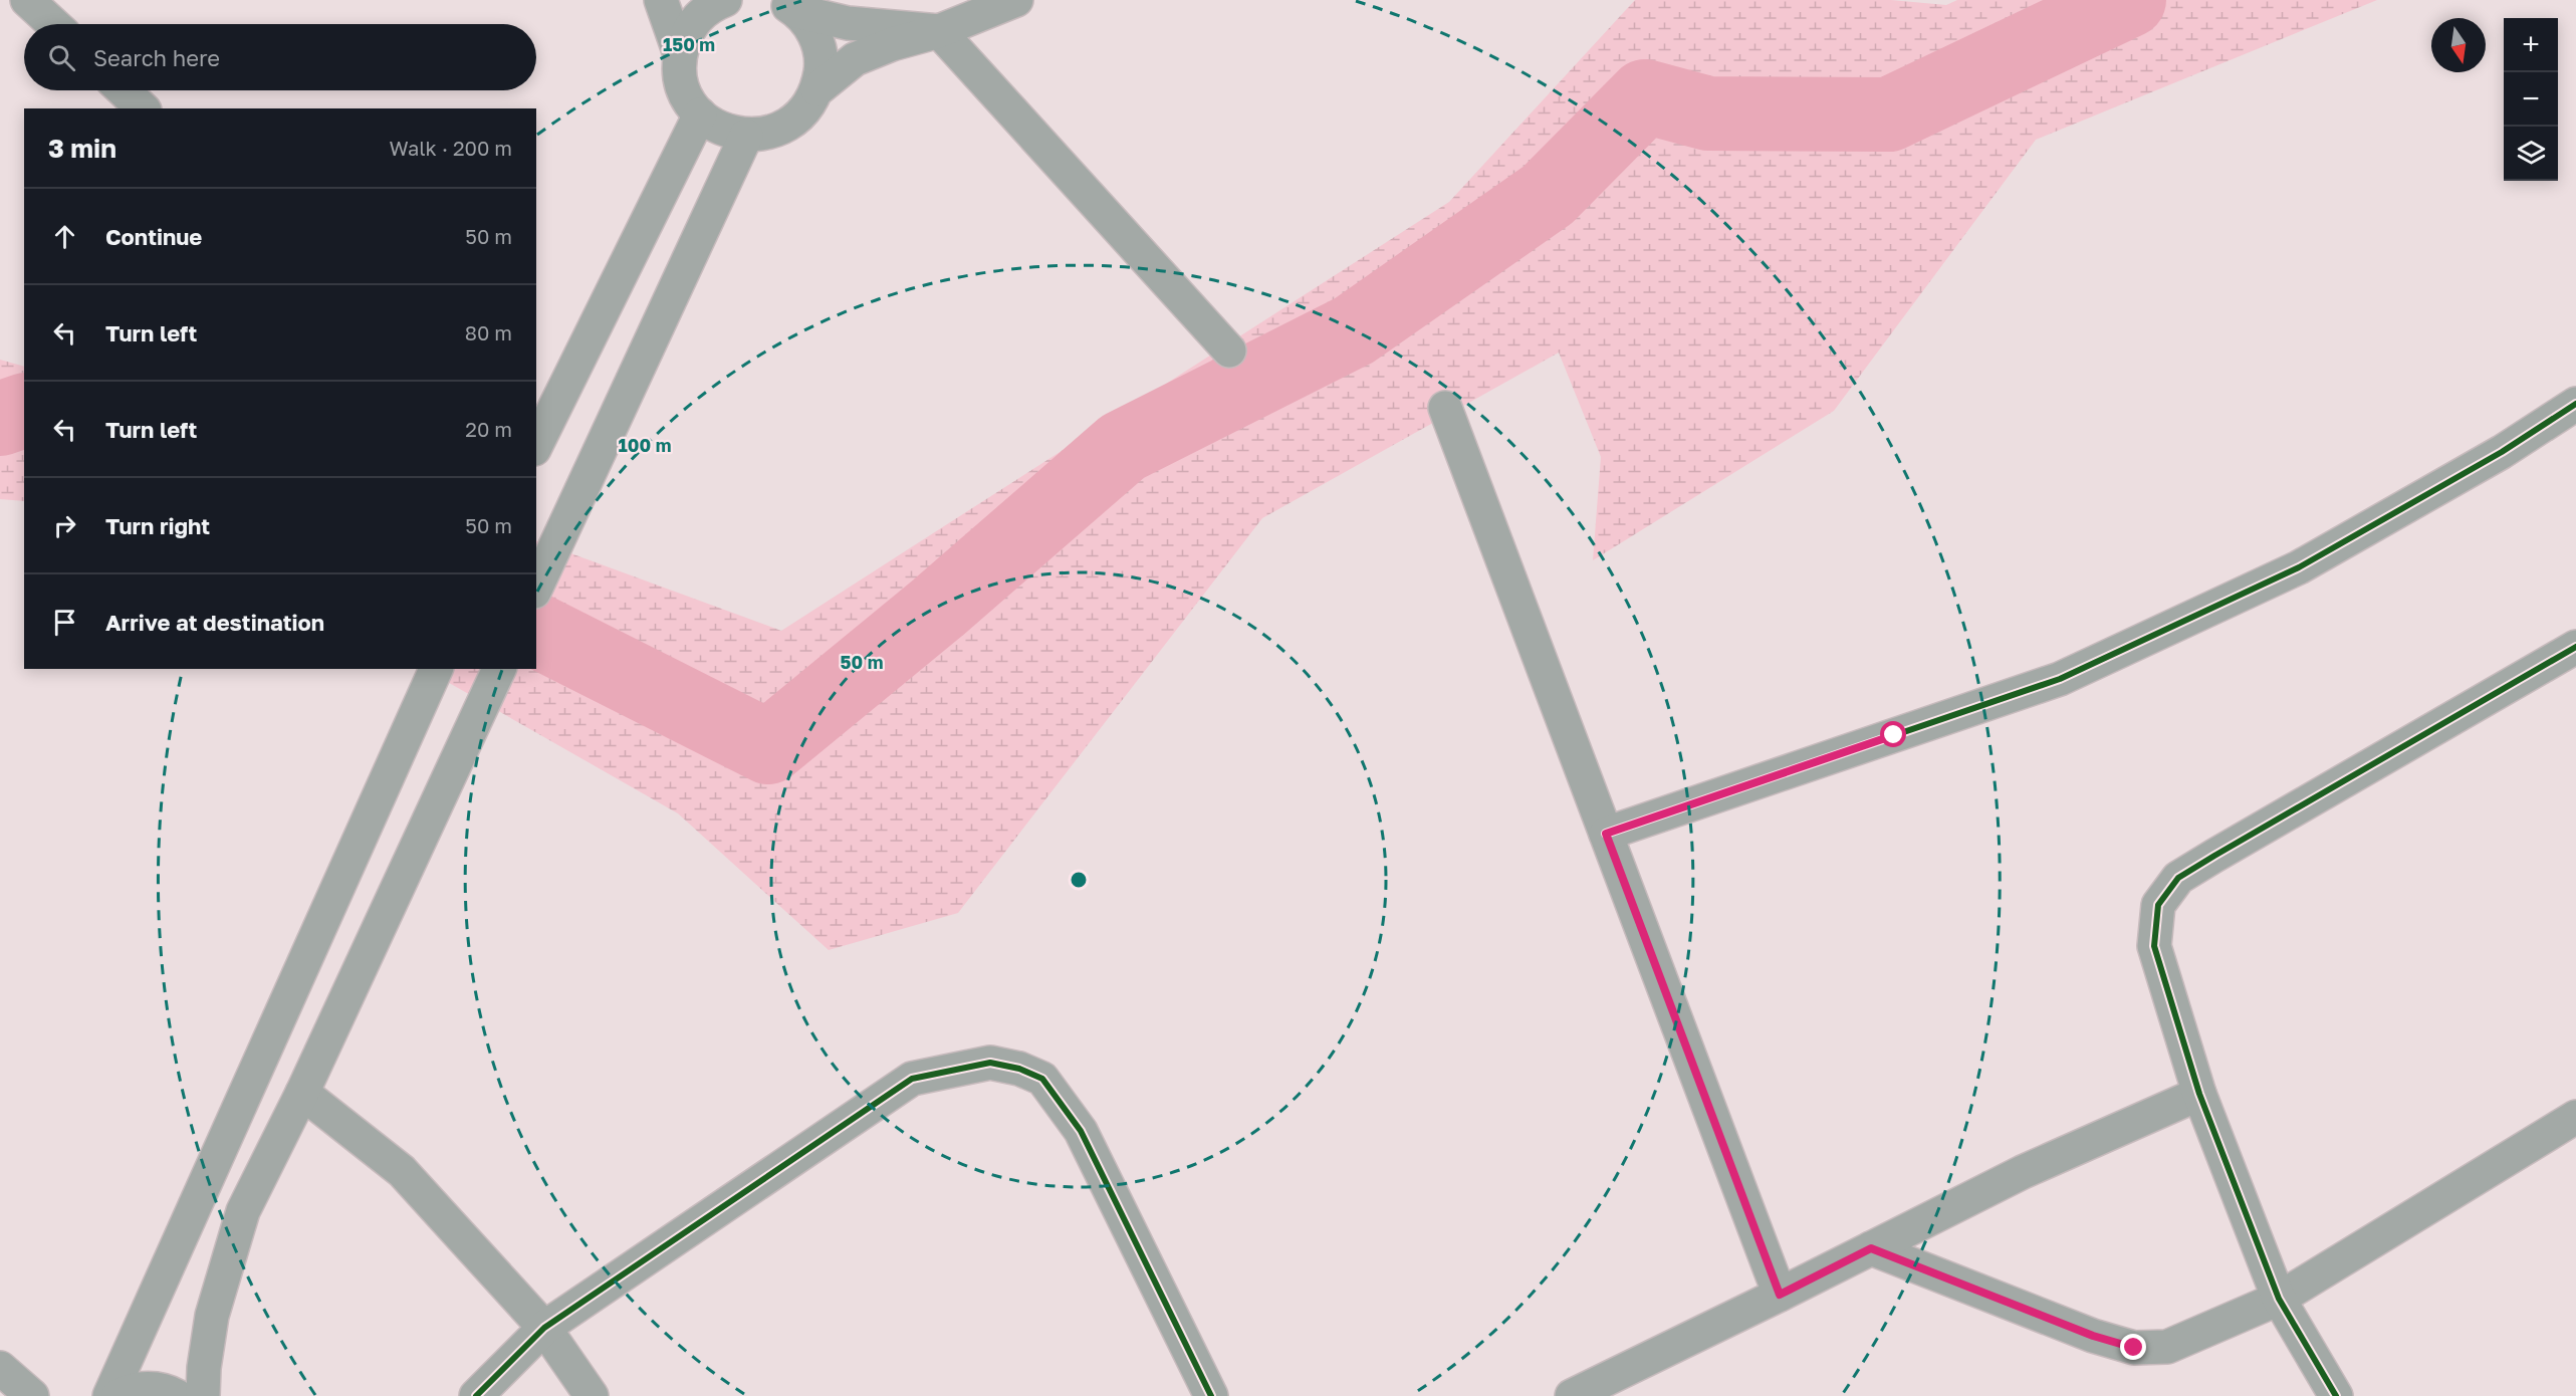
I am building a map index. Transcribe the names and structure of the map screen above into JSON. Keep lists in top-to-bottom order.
{
  "north": "bottom",
  "page": {
    "map_buttons": ["+", "−"],
    "search": "Search here",
    "heading": ["3 min", "Walk · 200 m"],
    "list": [
      ["Continue", "50 m"],
      ["Turn left", "80 m"],
      ["Turn left", "20 m"],
      ["Turn right", "50 m"],
      "Arrive at destination"
    ]
  },
  "rings": ["150 m", "100 m", "50 m"]
}
